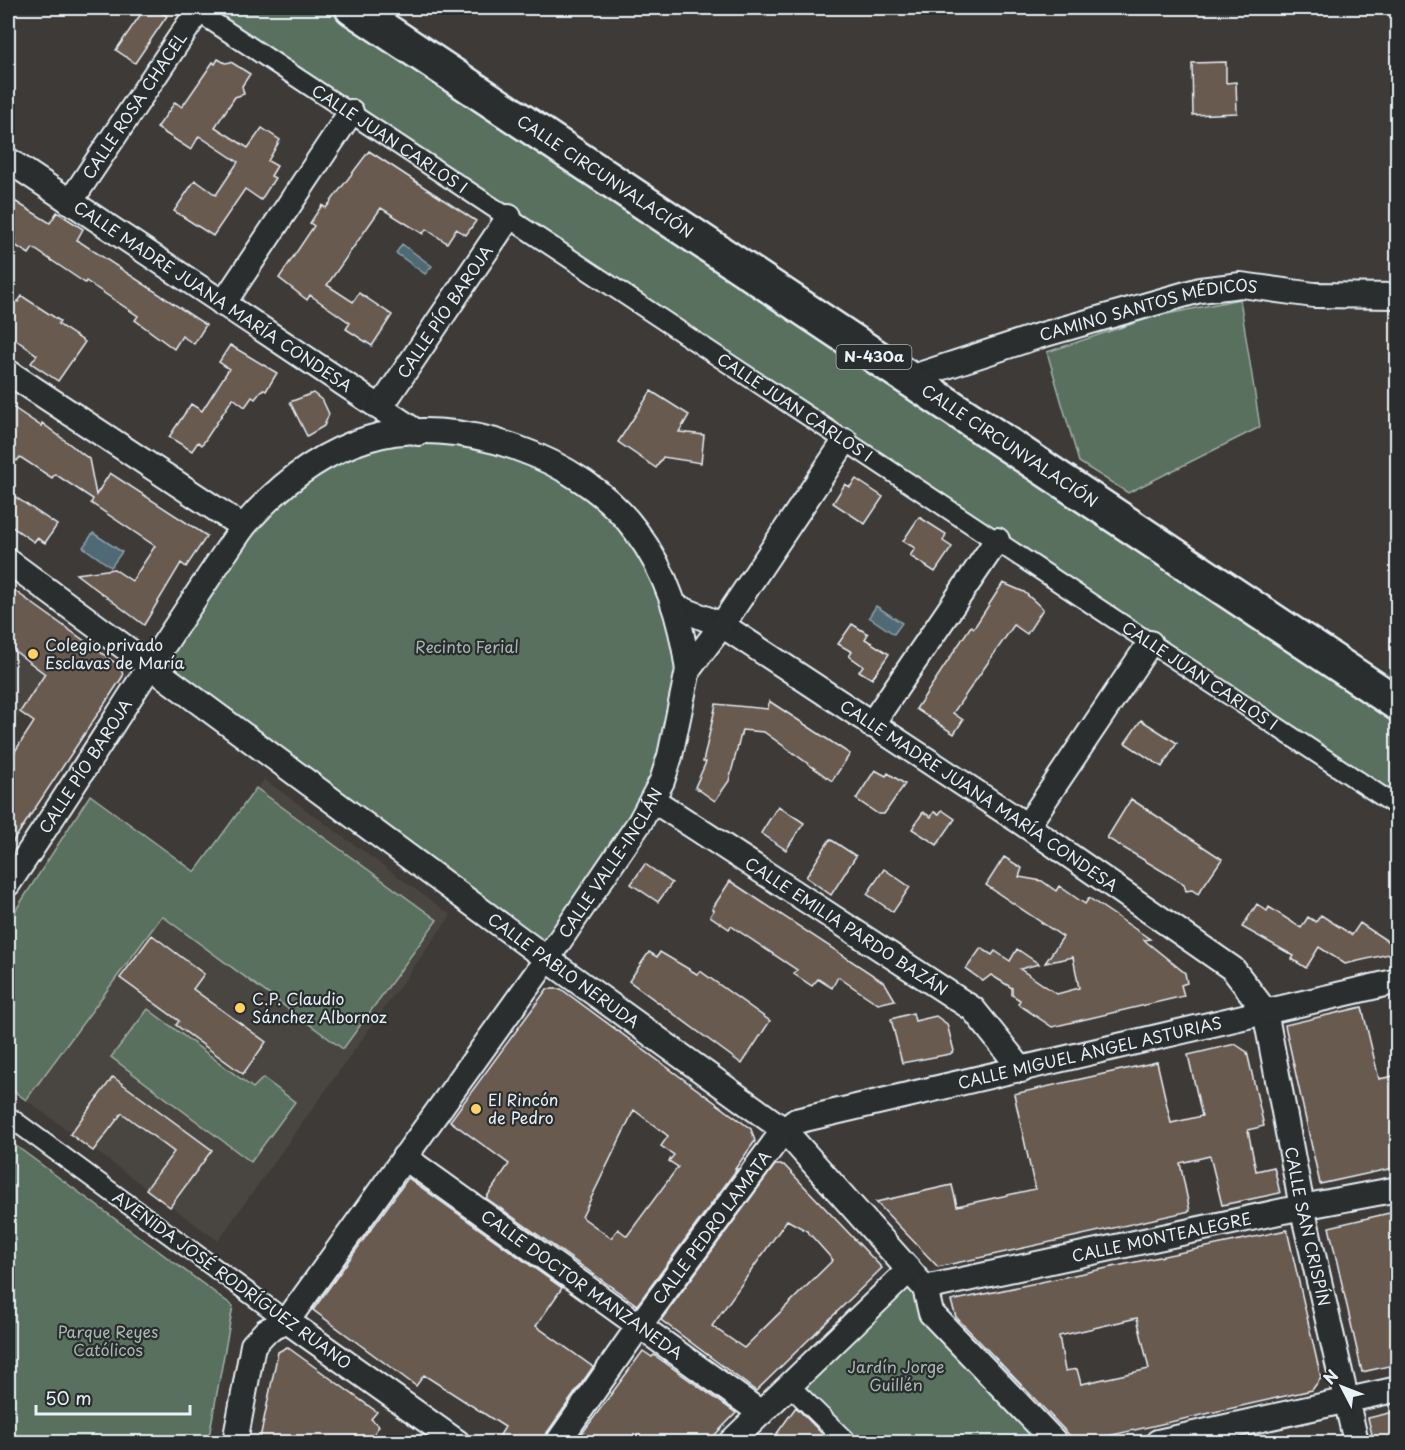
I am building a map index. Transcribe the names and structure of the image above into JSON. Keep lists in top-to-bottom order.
{
  "streets": {
    "main road": ["CALLE CIRCUNVALACIÓN", "N-430a"],
    "street": [
      "CALLE ROSA CHACEL",
      "CALLE JUAN CARLOS I",
      "CALLE MADRE JUANA MARÍA CONDESA",
      "CALLE PÍO BAROJA",
      "CAMINO SANTOS MÉDICOS",
      "CALLE VALLE-INCLÁN",
      "CALLE EMILIA PARDO BAZÁN",
      "CALLE PABLO NERUDA",
      "CALLE MIGUEL ÁNGEL ASTURIAS",
      "CALLE PEDRO LAMATA",
      "CALLE SAN CRISPÍN",
      "CALLE MONTEALEGRE",
      "AVENIDA JOSÉ RODRÍGUEZ RUANO",
      "CALLE DOCTOR MANZANEDA"
    ]
  },
  "crossings": [
    ["CALLE ROSA CHACEL", "CALLE JUAN CARLOS I"],
    ["CALLE ROSA CHACEL", "CALLE MADRE JUANA MARÍA CONDESA"],
    ["CALLE JUAN CARLOS I", "CALLE PÍO BAROJA"],
    ["CALLE JUAN CARLOS I", "CALLE VALLE-INCLÁN"],
    ["CALLE CIRCUNVALACIÓN", "CAMINO SANTOS MÉDICOS"],
    ["CALLE MADRE JUANA MARÍA CONDESA", "CALLE PÍO BAROJA"],
    ["CALLE MADRE JUANA MARÍA CONDESA", "CALLE VALLE-INCLÁN"],
    ["CALLE MADRE JUANA MARÍA CONDESA", "CALLE MIGUEL ÁNGEL ASTURIAS"],
    ["CALLE MADRE JUANA MARÍA CONDESA", "CALLE SAN CRISPÍN"],
    ["CALLE PÍO BAROJA", "CALLE VALLE-INCLÁN"],
    ["CALLE PÍO BAROJA", "CALLE PABLO NERUDA"],
    ["CALLE VALLE-INCLÁN", "CALLE EMILIA PARDO BAZÁN"],
    ["CALLE VALLE-INCLÁN", "CALLE PABLO NERUDA"],
    ["CALLE VALLE-INCLÁN", "AVENIDA JOSÉ RODRÍGUEZ RUANO"],
    ["CALLE VALLE-INCLÁN", "CALLE DOCTOR MANZANEDA"],
    ["CALLE EMILIA PARDO BAZÁN", "CALLE MIGUEL ÁNGEL ASTURIAS"],
    ["CALLE PABLO NERUDA", "CALLE MIGUEL ÁNGEL ASTURIAS"],
    ["CALLE PABLO NERUDA", "CALLE PEDRO LAMATA"],
    ["CALLE PABLO NERUDA", "CALLE MONTEALEGRE"],
    ["CALLE MIGUEL ÁNGEL ASTURIAS", "CALLE PEDRO LAMATA"],
    ["CALLE MIGUEL ÁNGEL ASTURIAS", "CALLE SAN CRISPÍN"],
    ["CALLE PEDRO LAMATA", "CALLE DOCTOR MANZANEDA"],
    ["CALLE SAN CRISPÍN", "CALLE MONTEALEGRE"]
  ],
  "parks": ["Recinto Ferial", "Parque Reyes Católicos", "Jardín Jorge Guillén"],
  "places": ["Colegio privado Esclavas de María", "C.P. Claudio Sánchez Albornoz", "El Rincón de Pedro"],
  "scale_bar": "50 m",
  "north": "top left"
}
